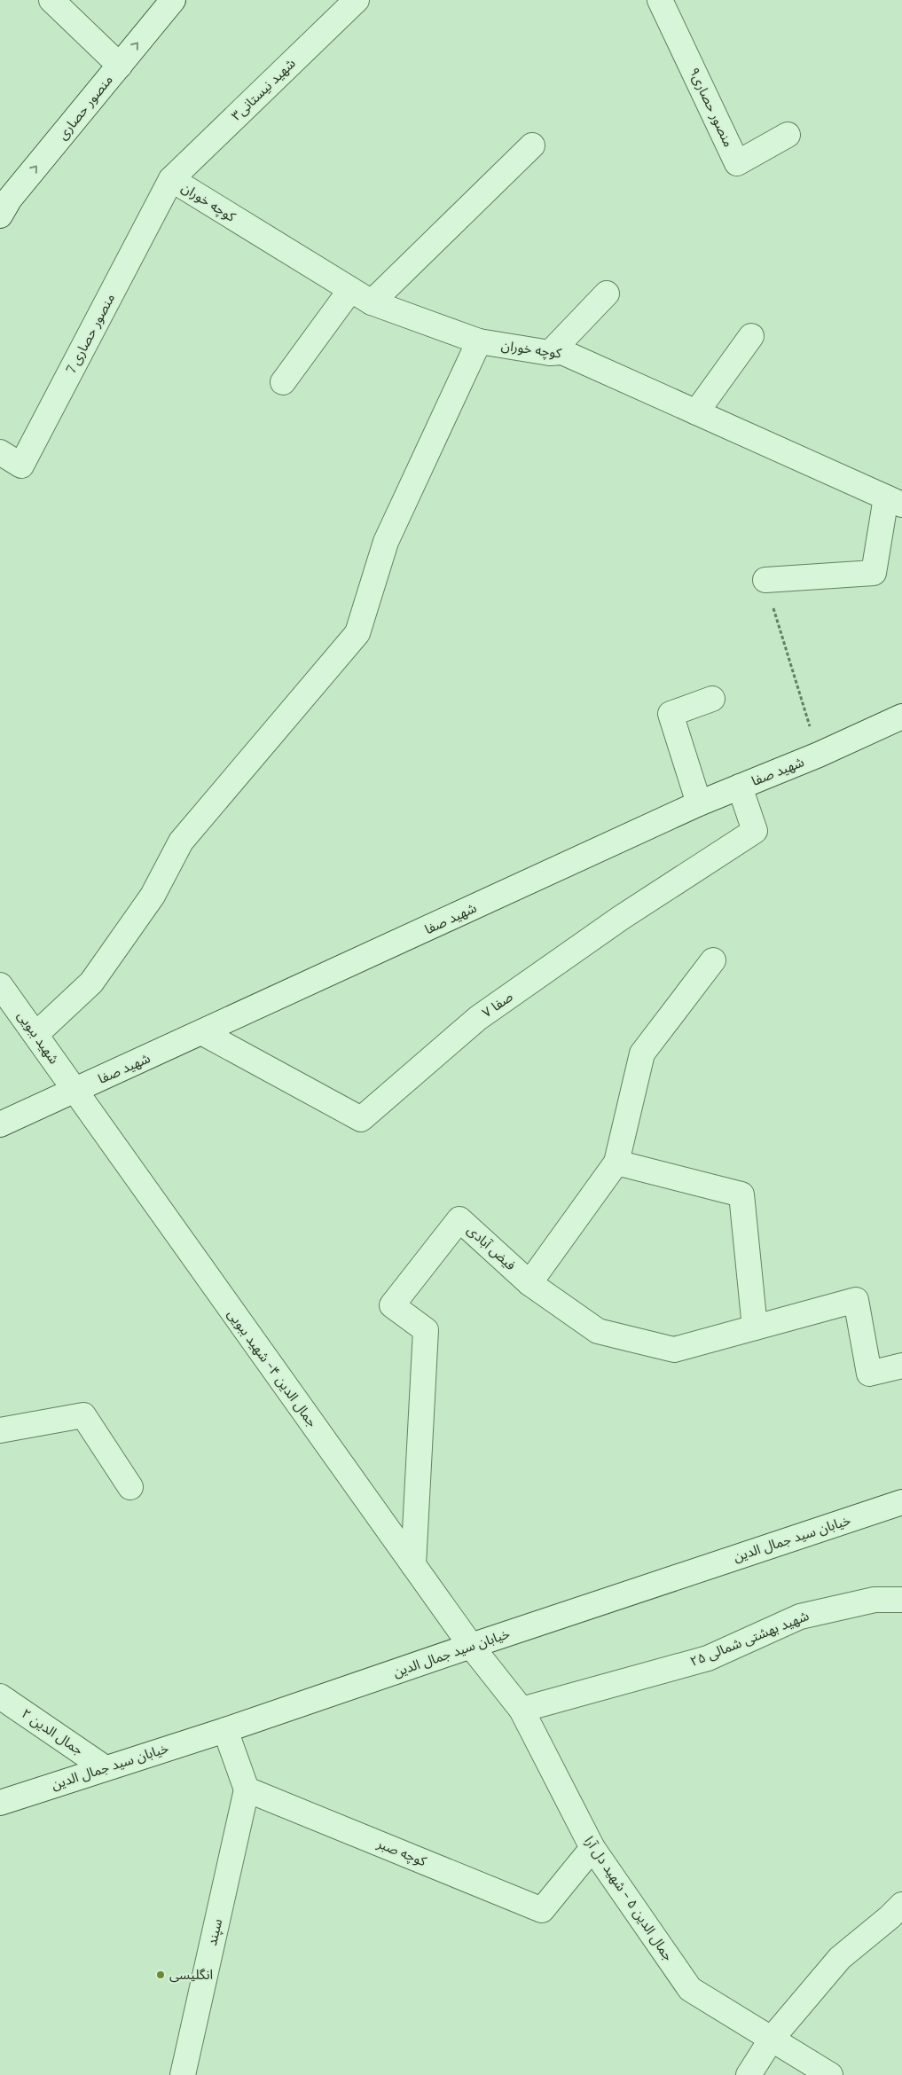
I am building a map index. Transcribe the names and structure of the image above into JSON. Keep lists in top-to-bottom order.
{
  "streets": {
    "street": [
      "شهید نیستانی۳",
      "منصور حصاری",
      "منصور حصاری۹",
      "کوچه خوران",
      "منصور حصاری 7",
      "شهید صفا",
      "صفا ۷",
      "شهید ببویی",
      "فیض آبادی",
      "جمال الدین ۴- شهید ببویی",
      "خیابان سید جمال الدین",
      "۲۵ شهید بهشتی شمالی",
      "جمال الدین ۲",
      "کوچه صبر",
      "جمال الدین ۵ - شهید دل آرا",
      "سپند"
    ]
  },
  "crossings": [
    ["شهید نیستانی۳", "کوچه خوران"],
    ["شهید نیستانی۳", "منصور حصاری 7"],
    ["کوچه خوران", "منصور حصاری 7"],
    ["شهید صفا", "صفا ۷"],
    ["شهید صفا", "شهید ببویی"],
    ["شهید صفا", "جمال الدین ۴- شهید ببویی"],
    ["شهید ببویی", "جمال الدین ۴- شهید ببویی"],
    ["فیض آبادی", "جمال الدین ۴- شهید ببویی"],
    ["جمال الدین ۴- شهید ببویی", "خیابان سید جمال الدین"],
    ["جمال الدین ۴- شهید ببویی", "جمال الدین ۵ - شهید دل آرا"],
    ["خیابان سید جمال الدین", "جمال الدین ۲"],
    ["خیابان سید جمال الدین", "جمال الدین ۵ - شهید دل آرا"],
    ["۲۵ شهید بهشتی شمالی", "جمال الدین ۵ - شهید دل آرا"],
    ["کوچه صبر", "جمال الدین ۵ - شهید دل آرا"],
    ["کوچه صبر", "سپند"]
  ],
  "one_way": ["منصور حصاری"],
  "places": ["انگلیسی"]
}
